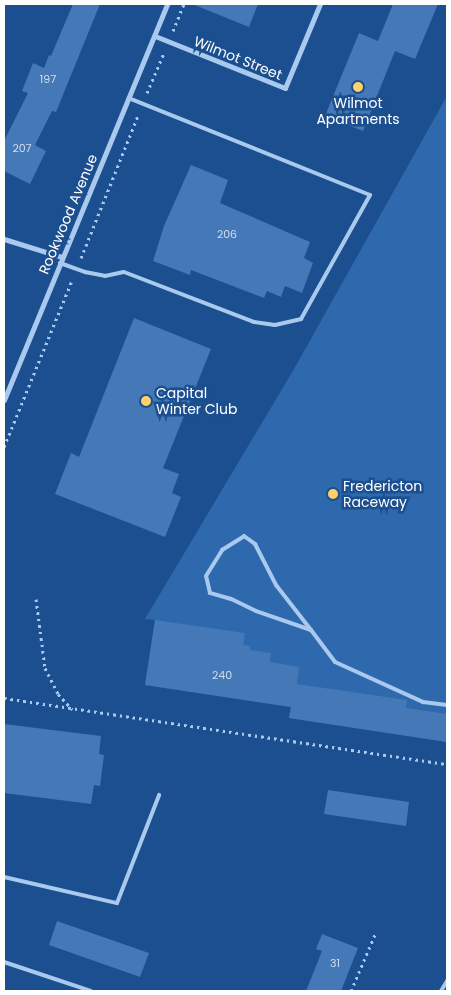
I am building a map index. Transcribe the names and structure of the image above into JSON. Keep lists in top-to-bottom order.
{
  "streets": {
    "street": ["Wilmot Street", "Rookwood Avenue"]
  },
  "crossings": [
    ["Wilmot Street", "Rookwood Avenue"]
  ],
  "places": ["Wilmot Apartments", "Capital Winter Club", "Fredericton Raceway"],
  "house_numbers": [
    "197",
    "207",
    "206",
    "240",
    "31"
  ]
}
